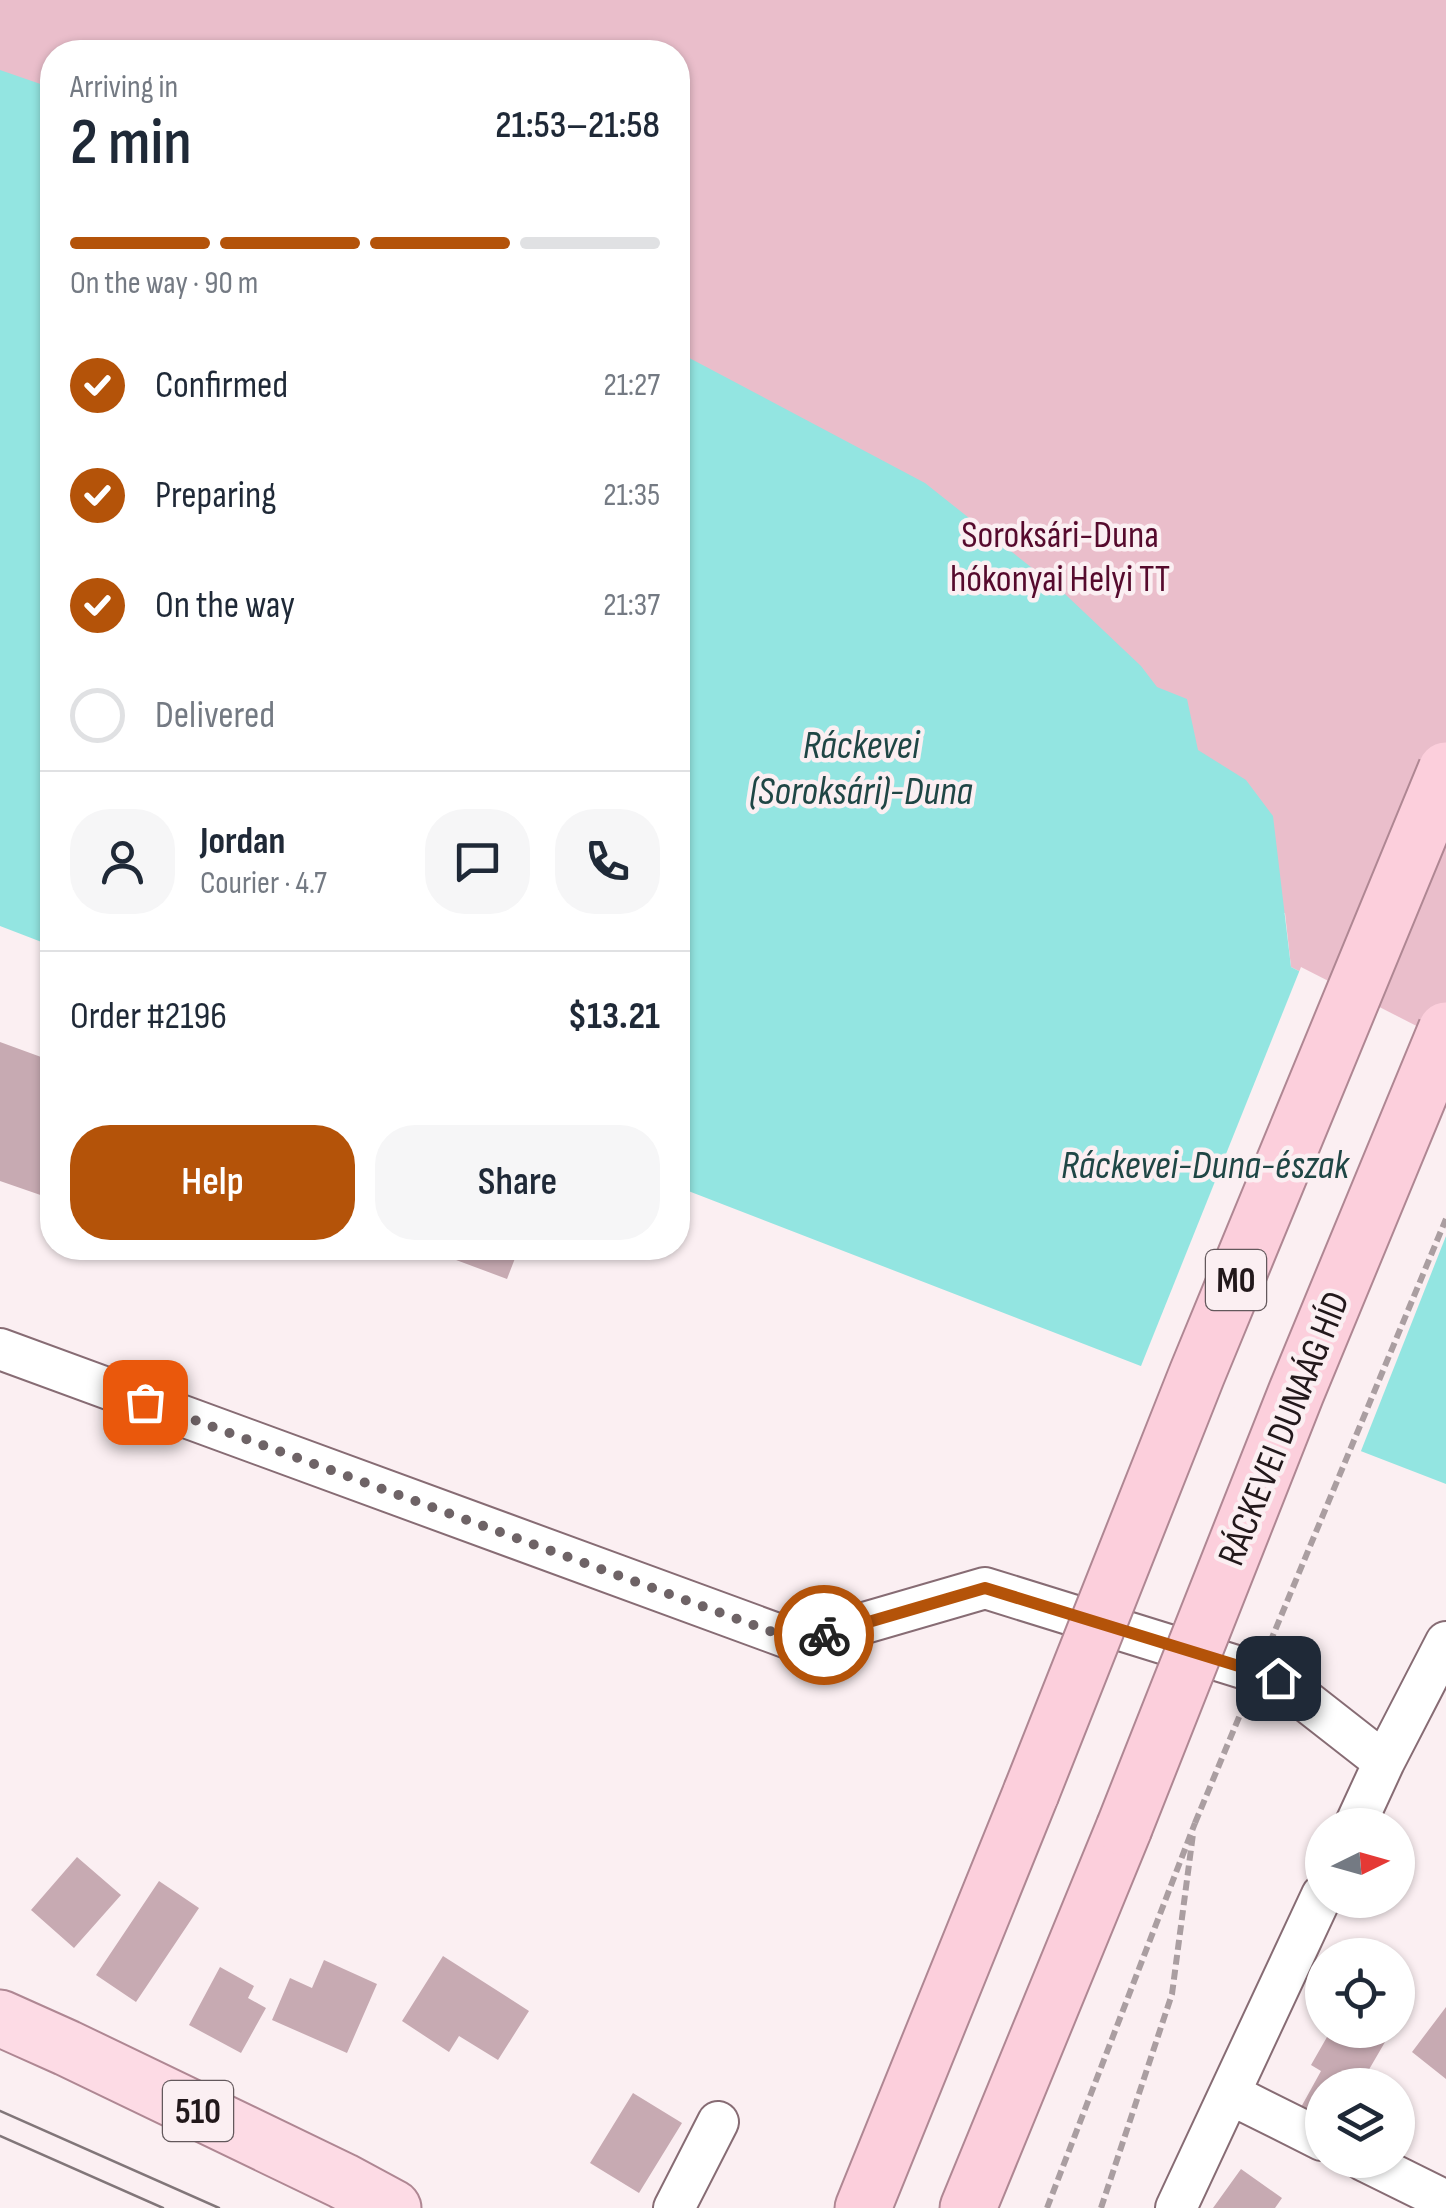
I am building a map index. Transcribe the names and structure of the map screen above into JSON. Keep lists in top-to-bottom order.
{
  "streets": {
    "highway": ["M0", "RÁCKEVEI DUNAÁG HÍD"],
    "main road": ["510"]
  },
  "water": ["Ráckevei (Soroksári)-Duna", "Ráckevei-Duna-észak"],
  "parks": ["Soroksári-Duna hókonyai Helyi TT"],
  "north": "right",
  "page": {
    "heading": ["2 min", "Arriving in", "21:53–21:58"],
    "panel": [
      "Jordan",
      "Courier · 4.7",
      "Order #2196",
      "$13.21"
    ],
    "bar": "On the way · 90 m",
    "list": [
      ["Confirmed", "21:27"],
      ["Preparing", "21:35"],
      ["On the way", "21:37"],
      "Delivered"
    ],
    "buttons": ["Help", "Share"]
  }
}
